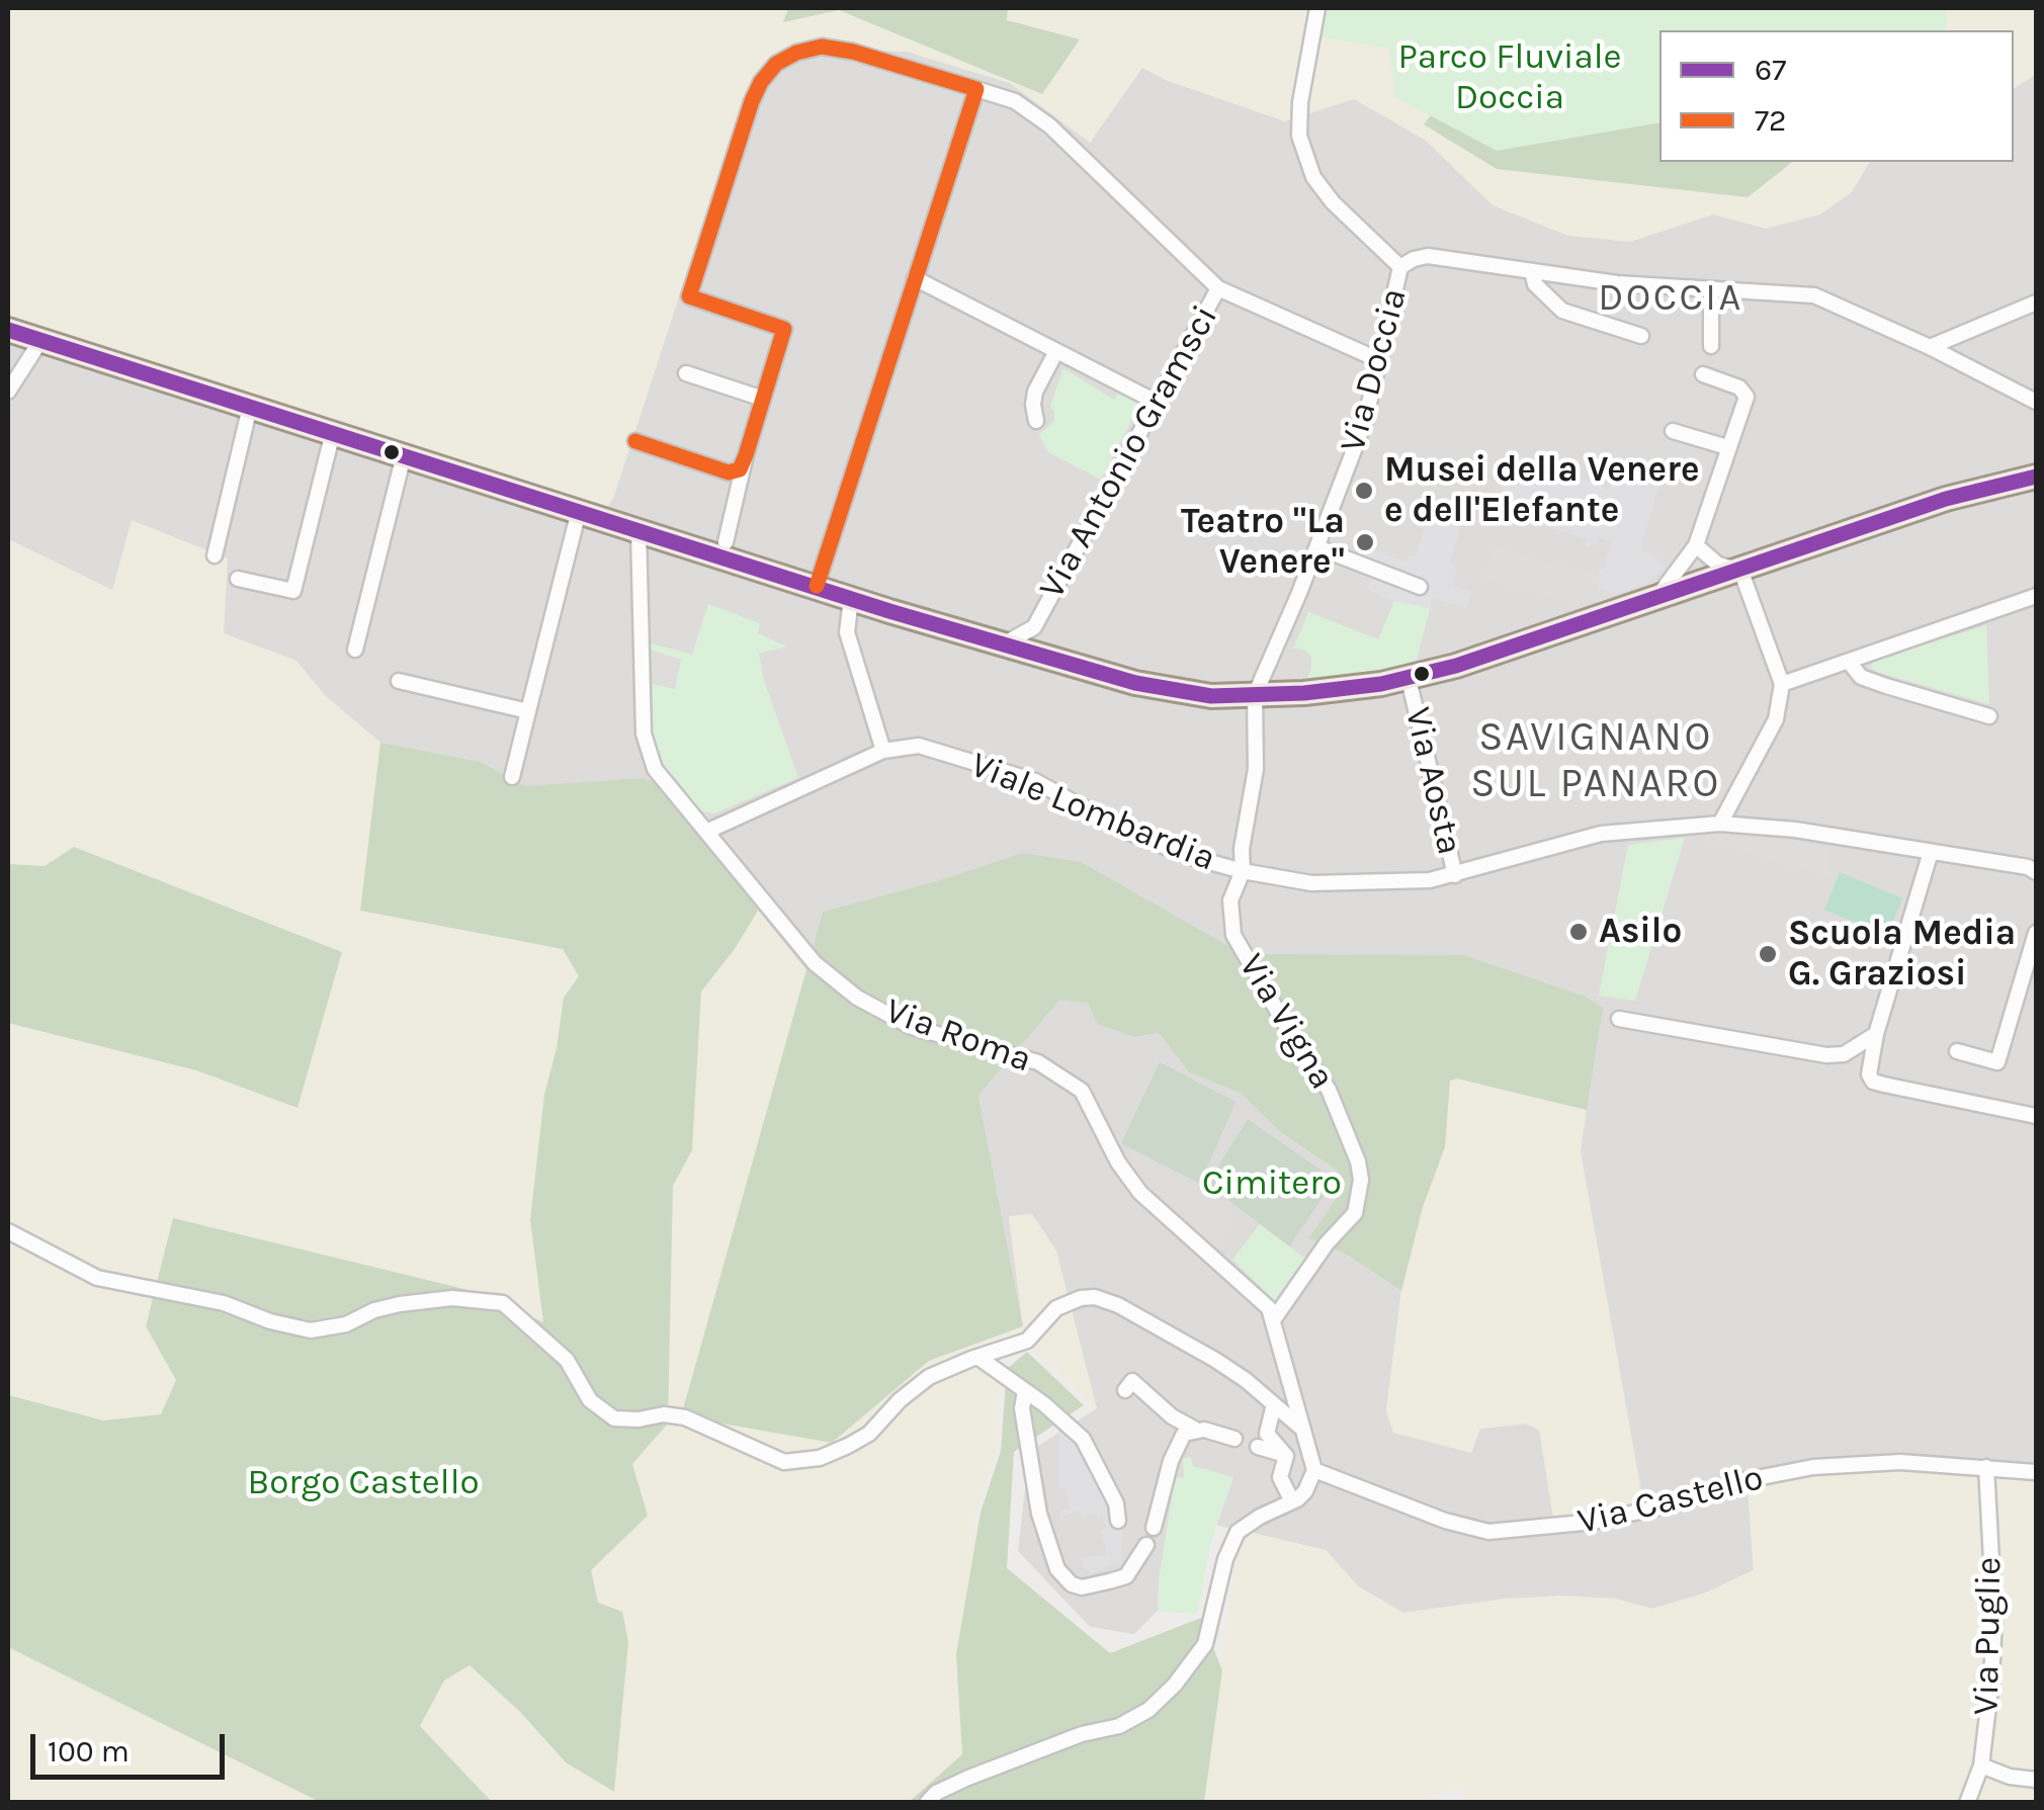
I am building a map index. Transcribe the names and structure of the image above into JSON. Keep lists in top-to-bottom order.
{
  "streets": {
    "street": [
      "Via Doccia",
      "Via Antonio Gramsci",
      "Via Aosta",
      "Viale Lombardia",
      "Via Vigna",
      "Via Roma",
      "Via Castello",
      "Via Puglie"
    ]
  },
  "crossings": [
    ["Via Doccia", "Via Vigna"],
    ["Via Aosta", "Viale Lombardia"],
    ["Viale Lombardia", "Via Vigna"],
    ["Via Vigna", "Via Roma"],
    ["Via Roma", "Via Castello"],
    ["Via Castello", "Via Puglie"]
  ],
  "districts": ["DOCCIA", "SAVIGNANO SUL PANARO"],
  "parks": ["Parco Fluviale Doccia", "Cimitero", "Borgo Castello"],
  "places": [
    "Musei della Venere e dell'Elefante",
    "Teatro \"La Venere\"",
    "Asilo",
    "Scuola Media G. Graziosi"
  ],
  "lines": ["transit line 72", "transit line 67"],
  "legend": ["67", "72"],
  "scale_bar": "100 m"
}
